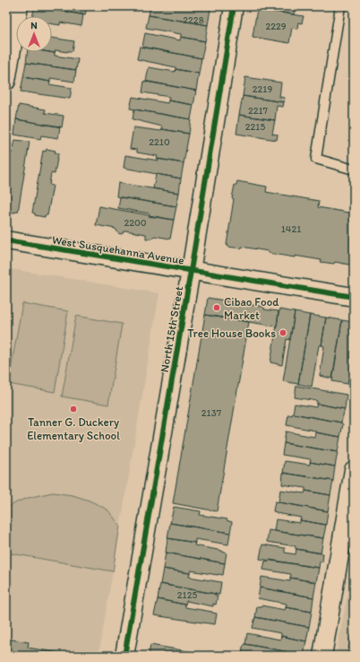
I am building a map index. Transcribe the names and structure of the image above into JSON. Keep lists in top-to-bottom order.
{
  "streets": {
    "street": ["West Susquehanna Avenue", "North 15th Street"]
  },
  "crossings": [
    ["West Susquehanna Avenue", "North 15th Street"]
  ],
  "places": ["Cibao Food Market", "Tree House Books", "Tanner G. Duckery Elementary School"],
  "house_numbers": [
    "2228",
    "2229",
    "2219",
    "2217",
    "2215",
    "2210",
    "2200",
    "1421",
    "2137",
    "2125"
  ],
  "north": "top"
}
